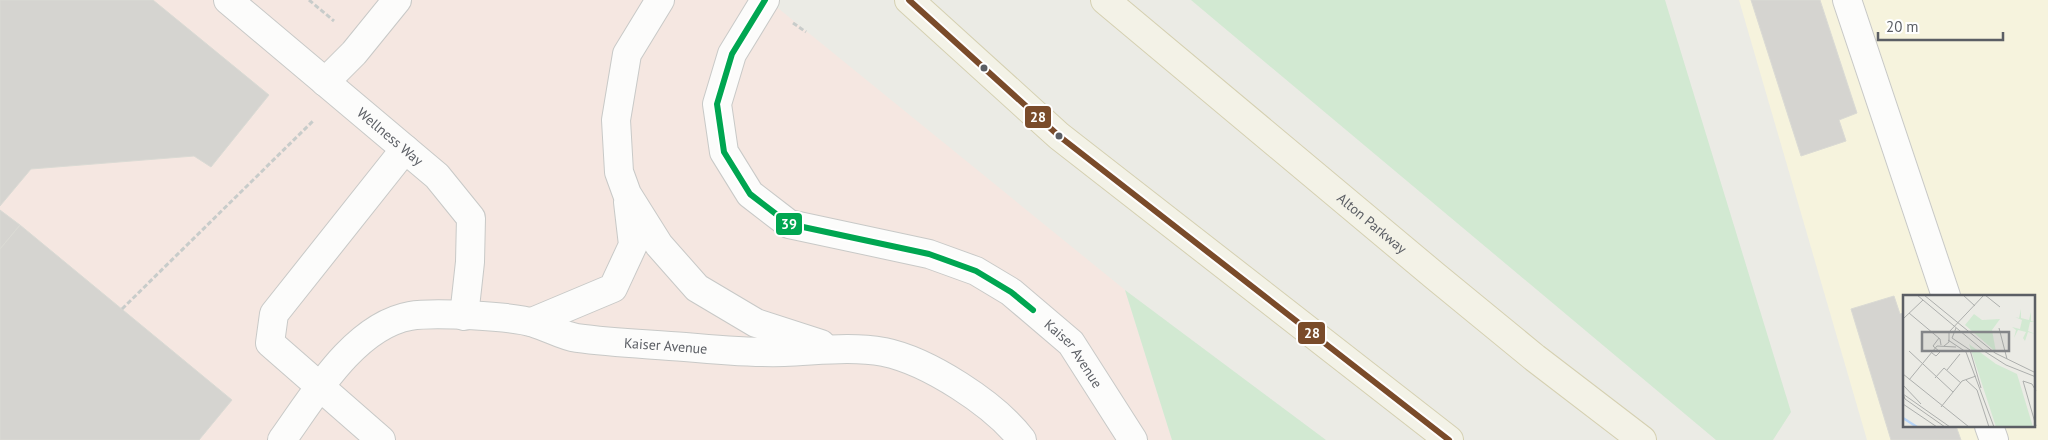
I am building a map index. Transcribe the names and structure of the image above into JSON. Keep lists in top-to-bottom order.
{
  "streets": {
    "main road": ["Alton Parkway"],
    "street": ["Wellness Way", "Kaiser Avenue"]
  },
  "crossings": [
    ["Wellness Way", "Kaiser Avenue"]
  ],
  "lines": ["transit line 39", "transit line 28"],
  "scale_bar": "20 m"
}
